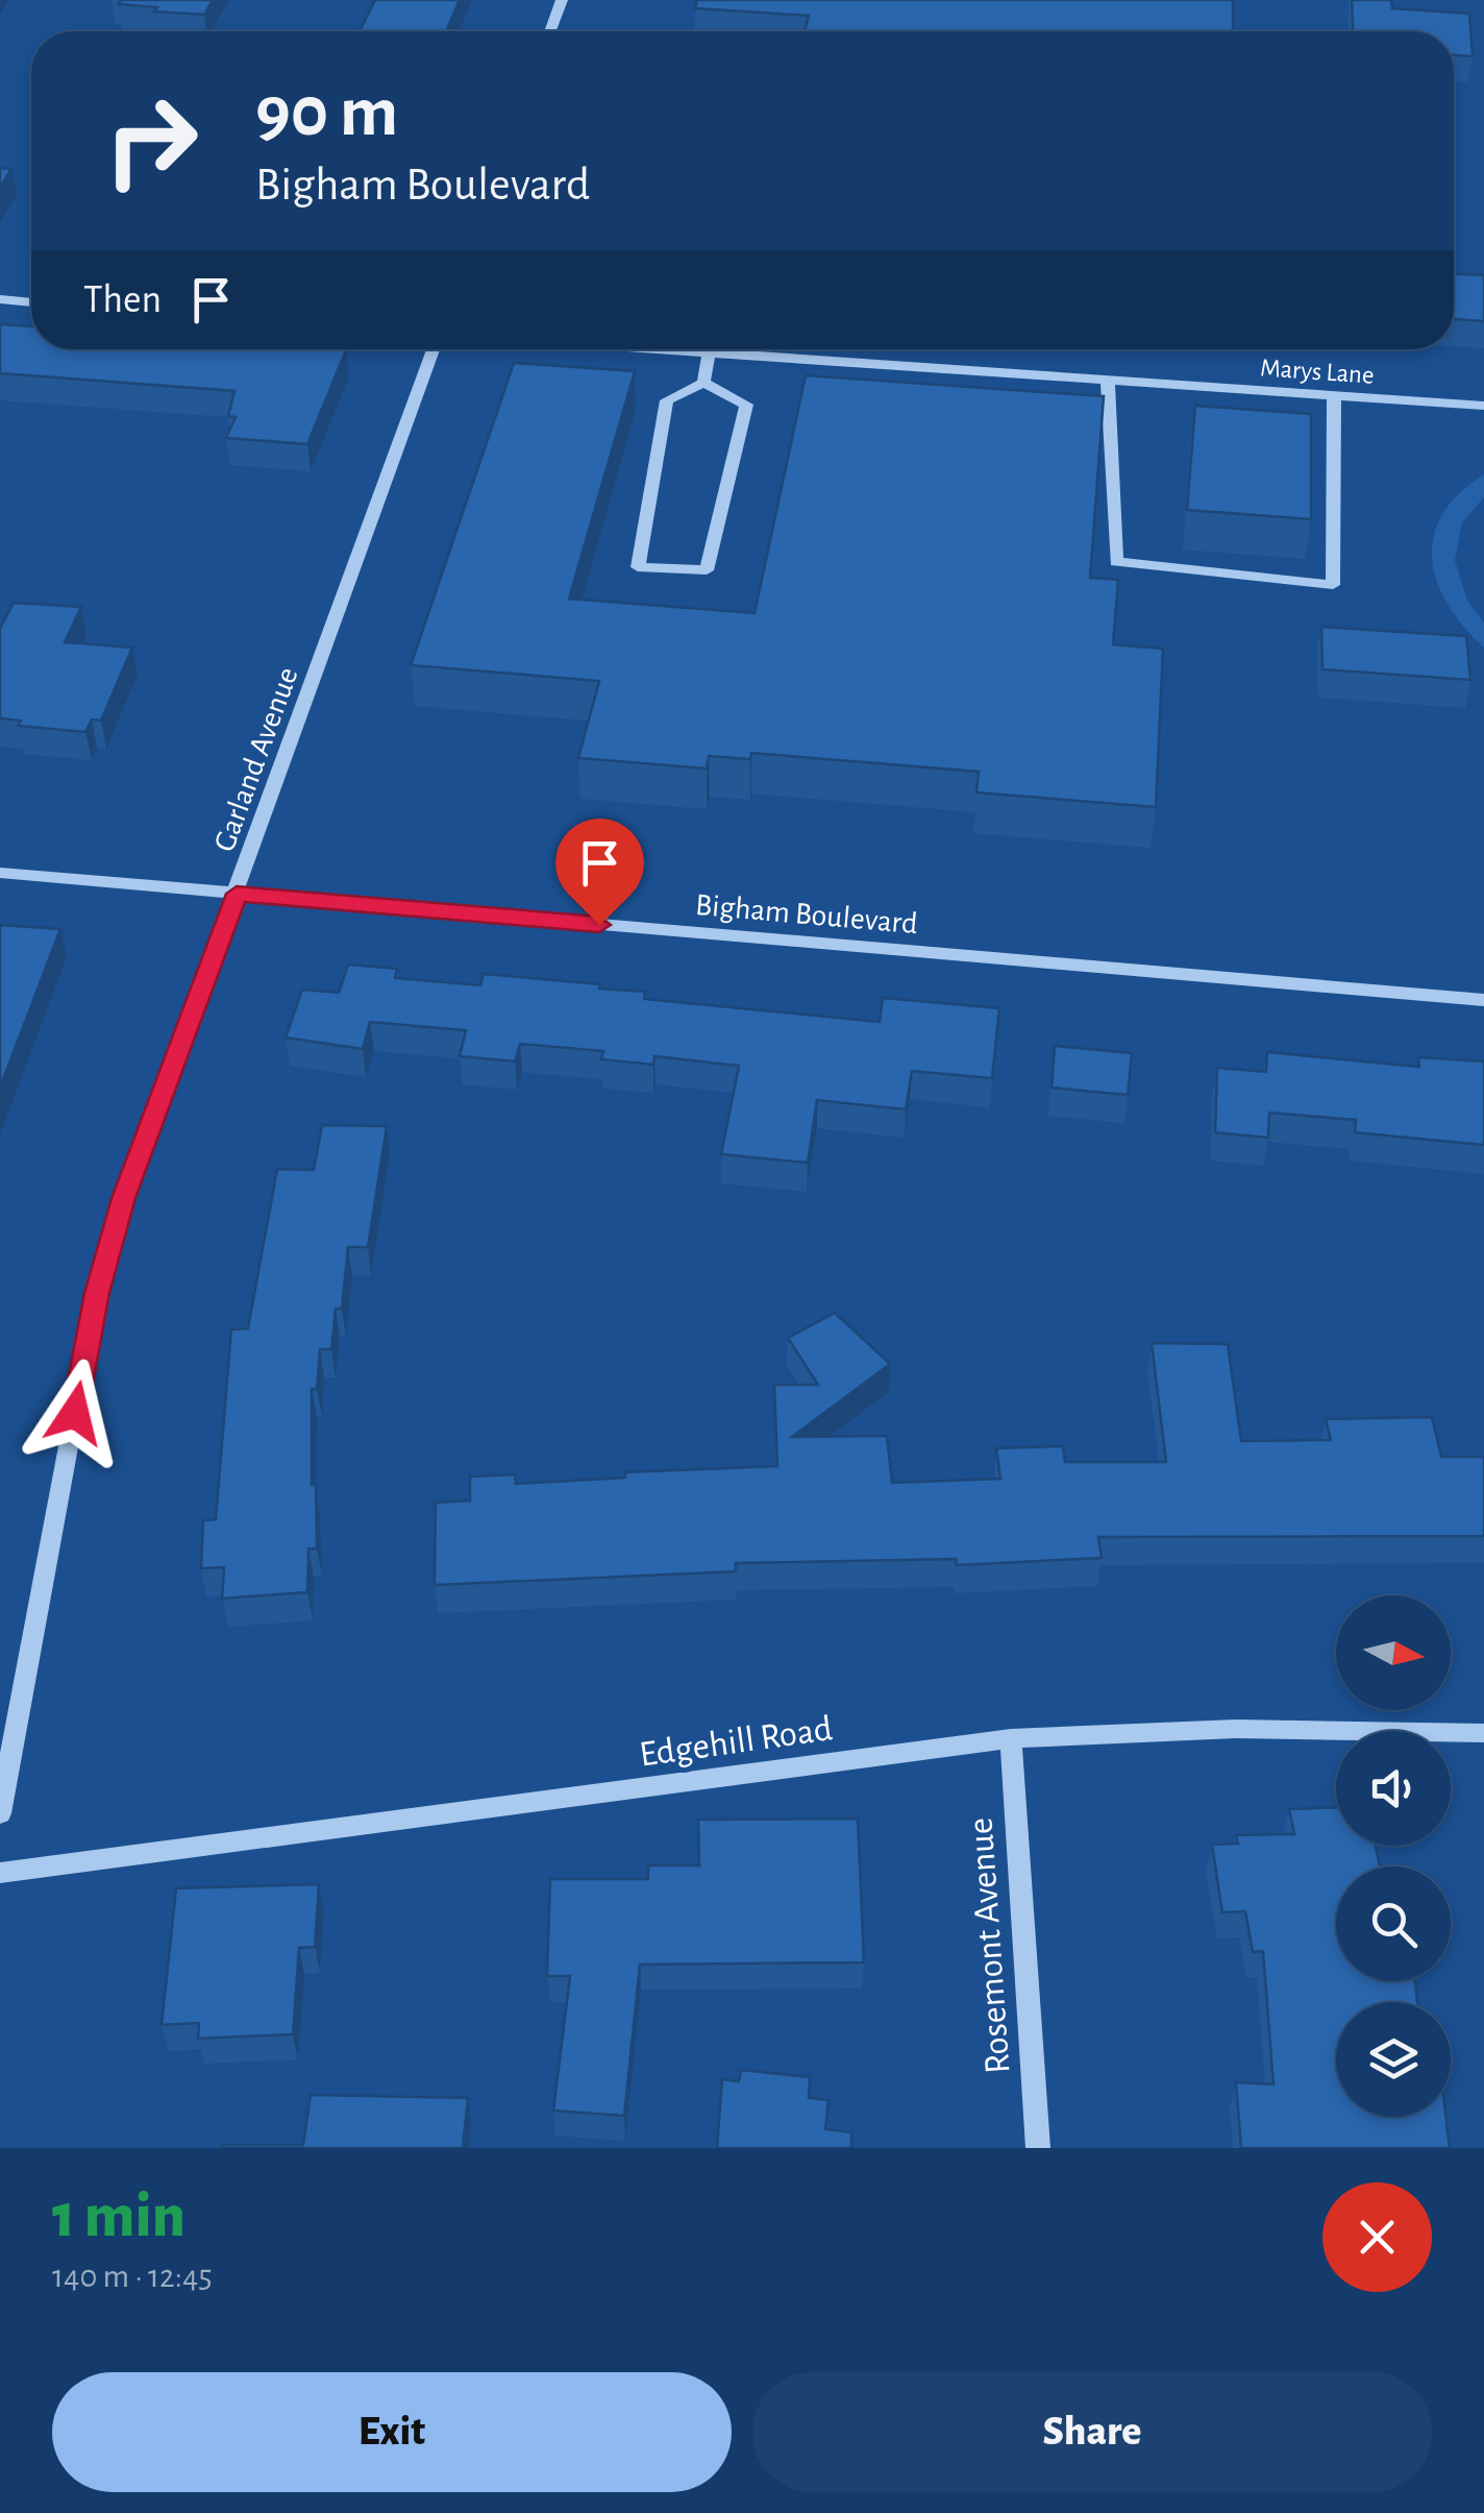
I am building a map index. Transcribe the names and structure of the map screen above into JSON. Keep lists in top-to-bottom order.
{
  "streets": {
    "street": [
      "Marys Lane",
      "Garland Avenue",
      "Bigham Boulevard",
      "Edgehill Road",
      "Rosemont Avenue"
    ]
  },
  "crossings": [
    ["Garland Avenue", "Bigham Boulevard"],
    ["Edgehill Road", "Rosemont Avenue"]
  ],
  "north": "right",
  "page": {
    "turn": ["90 m", "Bigham Boulevard"],
    "then": "Then",
    "heading": ["1 min", "140 m · 12:45"],
    "buttons": ["Exit", "Share"]
  }
}
